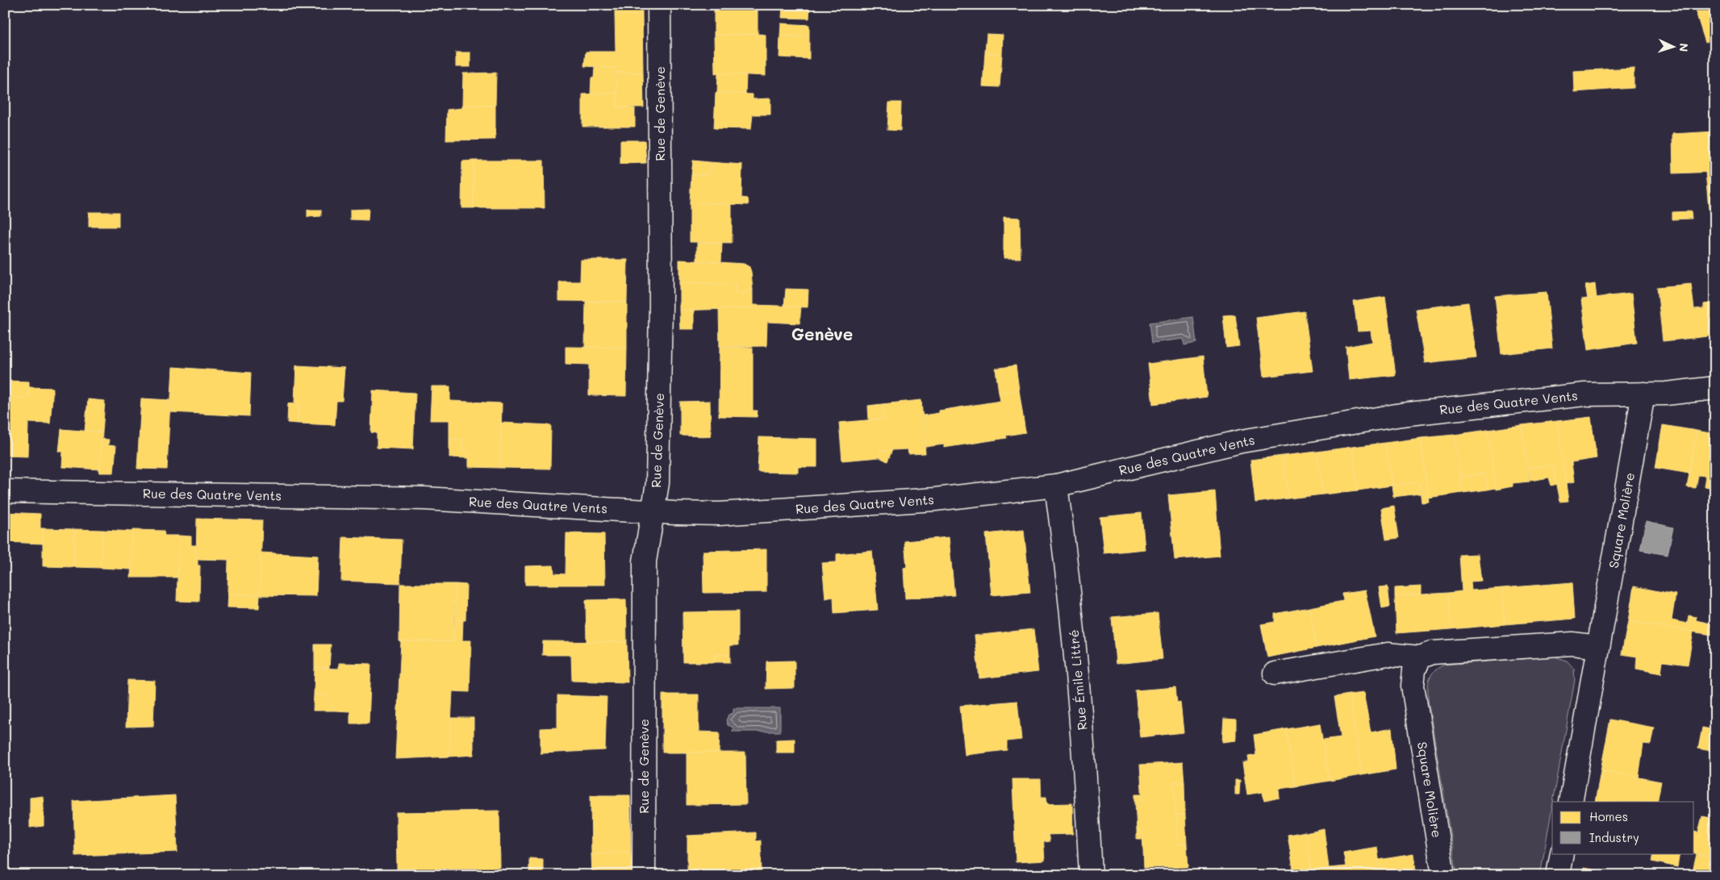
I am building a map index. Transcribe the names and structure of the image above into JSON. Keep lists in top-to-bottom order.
{
  "streets": {
    "street": [
      "Rue de Genève",
      "Rue des Quatre Vents",
      "Square Molière",
      "Rue Émile Littré"
    ]
  },
  "crossings": [
    ["Rue de Genève", "Rue des Quatre Vents"],
    ["Rue des Quatre Vents", "Square Molière"],
    ["Rue des Quatre Vents", "Rue Émile Littré"]
  ],
  "districts": ["Genève"],
  "legend": ["Homes", "Industry"],
  "north": "right"
}
